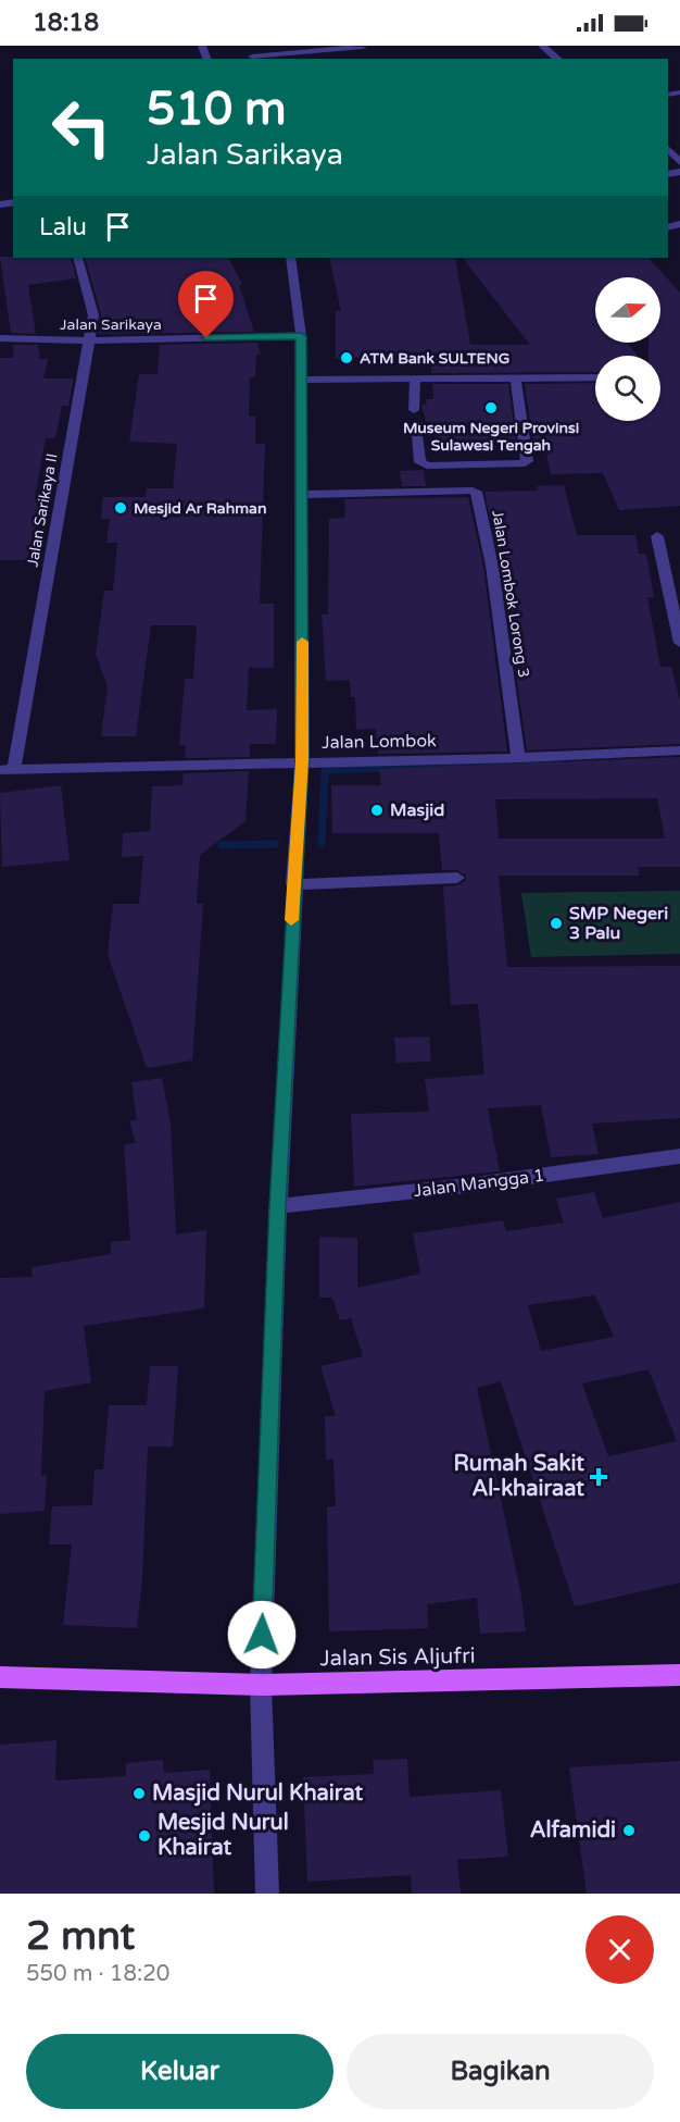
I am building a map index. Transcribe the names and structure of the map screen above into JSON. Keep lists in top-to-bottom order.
{
  "streets": {
    "main road": ["Jalan Sis Aljufri"],
    "street": [
      "Jalan Sarikaya",
      "Jalan Sarikaya II",
      "Jalan Lombok Lorong 3",
      "Jalan Lombok",
      "Jalan Mangga 1"
    ]
  },
  "crossings": [
    ["Jalan Sarikaya", "Jalan Sarikaya II"],
    ["Jalan Sarikaya II", "Jalan Lombok"],
    ["Jalan Lombok Lorong 3", "Jalan Lombok"]
  ],
  "places": {
    "other": [
      "ATM Bank SULTENG",
      "Museum Negeri Provinsi Sulawesi Tengah",
      "Mesjid Ar Rahman",
      "Masjid",
      "SMP Negeri 3 Palu",
      "Masjid Nurul Khairat",
      "Alfamidi",
      "Mesjid Nurul Khairat"
    ],
    "health": ["Rumah Sakit Al-khairaat"]
  },
  "north": "right",
  "page": {
    "status": "18:18",
    "turn": ["510 m", "Jalan Sarikaya"],
    "then": "Lalu",
    "heading": ["2 mnt", "550 m · 18:20"],
    "buttons": ["Keluar", "Bagikan"]
  }
}
